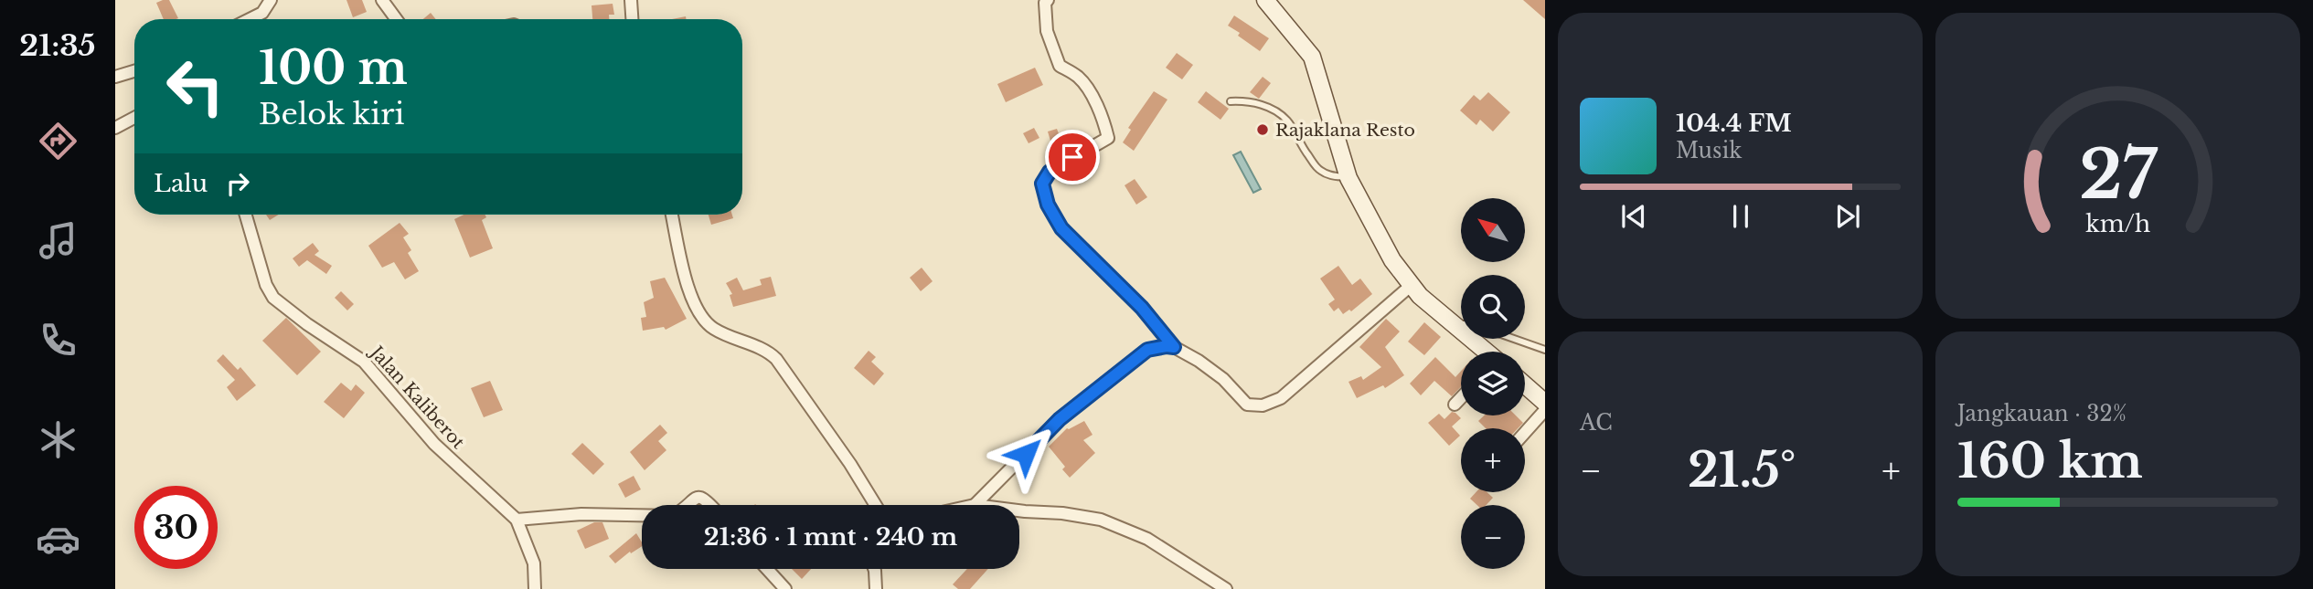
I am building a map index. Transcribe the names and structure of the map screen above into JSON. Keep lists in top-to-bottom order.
{
  "streets": {
    "street": ["Jalan Kaliberot"]
  },
  "places": ["Rajaklana Resto"],
  "north": "top left",
  "page": {
    "tabs": "21:35",
    "turn": ["100 m", "Belok kiri"],
    "song": ["104.4 FM", "Musik"],
    "then": "Lalu",
    "map_buttons": ["+", "−"],
    "tile": [
      "AC",
      ["Jangkauan · 32%", "160 km"]
    ],
    "heat": ["−", "21.5°", "+"],
    "limit": "30",
    "trip": "21:36 · 1 mnt · 240 m",
    "gauge": ["27", "km/h"]
  }
}
